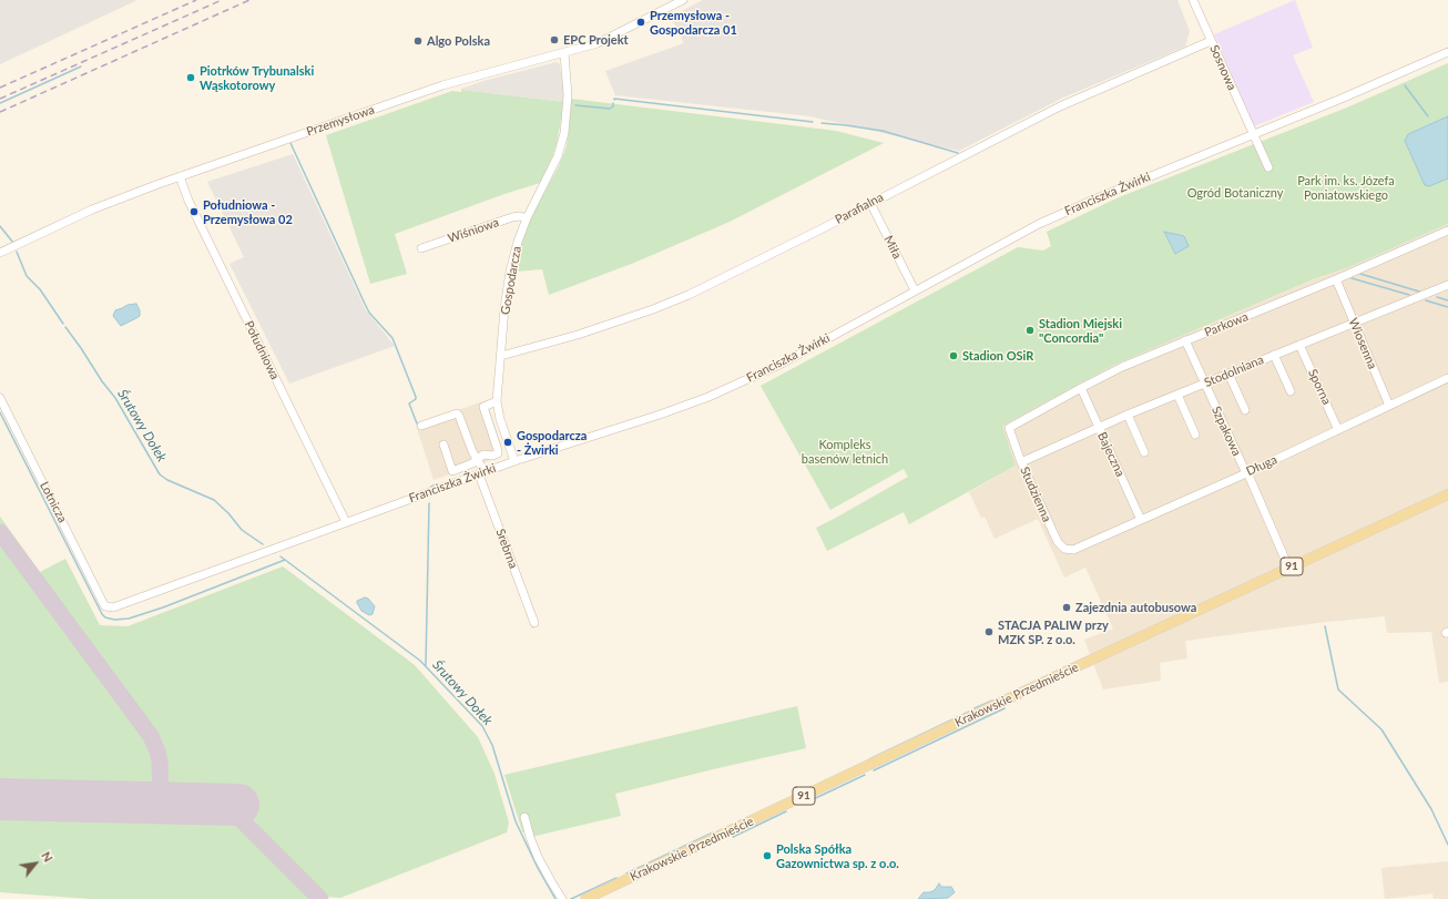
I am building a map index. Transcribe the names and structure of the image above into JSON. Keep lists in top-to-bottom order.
{
  "streets": {
    "main road": ["91", "Krakowskie Przedmieście"],
    "street": [
      "Sosnowa",
      "Przemysłowa",
      "Franciszka Żwirki",
      "Parafialna",
      "Wiśniowa",
      "Miła",
      "Gospodarcza",
      "Parkowa",
      "Wiosenna",
      "Południowa",
      "Stodolniana",
      "Sporna",
      "Szpakowa",
      "Bajeczna",
      "Długa",
      "Studzienna",
      "Lotnicza",
      "Srebrna"
    ]
  },
  "crossings": [
    ["Sosnowa", "Franciszka Żwirki"],
    ["Sosnowa", "Parafialna"],
    ["Przemysłowa", "Gospodarcza"],
    ["Przemysłowa", "Południowa"],
    ["Franciszka Żwirki", "Miła"],
    ["Franciszka Żwirki", "Gospodarcza"],
    ["Franciszka Żwirki", "Południowa"],
    ["Franciszka Żwirki", "Lotnicza"],
    ["Franciszka Żwirki", "Srebrna"],
    ["Parafialna", "Miła"],
    ["Parafialna", "Gospodarcza"],
    ["Wiśniowa", "Gospodarcza"],
    ["Parkowa", "Wiosenna"],
    ["Parkowa", "Szpakowa"],
    ["Parkowa", "Bajeczna"],
    ["Parkowa", "Studzienna"],
    ["Wiosenna", "Stodolniana"],
    ["Wiosenna", "Długa"],
    ["Stodolniana", "Sporna"],
    ["Stodolniana", "Szpakowa"],
    ["Stodolniana", "Bajeczna"],
    ["Stodolniana", "Studzienna"],
    ["Sporna", "Długa"],
    ["Szpakowa", "Długa"],
    ["Szpakowa", "Krakowskie Przedmieście"],
    ["Bajeczna", "Długa"],
    ["Długa", "Studzienna"]
  ],
  "water": ["Śrutowy Dołek"],
  "parks": ["Park im. ks. Józefa Poniatowskiego", "Ogród Botaniczny", "Kompleks basenów letnich"],
  "places": [
    "Przemysłowa - Gospodarcza 01",
    "EPC Projekt",
    "Algo Polska",
    "Piotrków Trybunalski Wąskotorowy",
    "Południowa - Przemysłowa 02",
    "Stadion Miejski \"Concordia\"",
    "Stadion OSiR",
    "Gospodarcza - Żwirki",
    "Zajezdnia autobusowa",
    "STACJA PALIW przy MZK SP. z o.o.",
    "Polska Spółka Gazownictwa sp. z o.o."
  ],
  "north": "top right"
}
